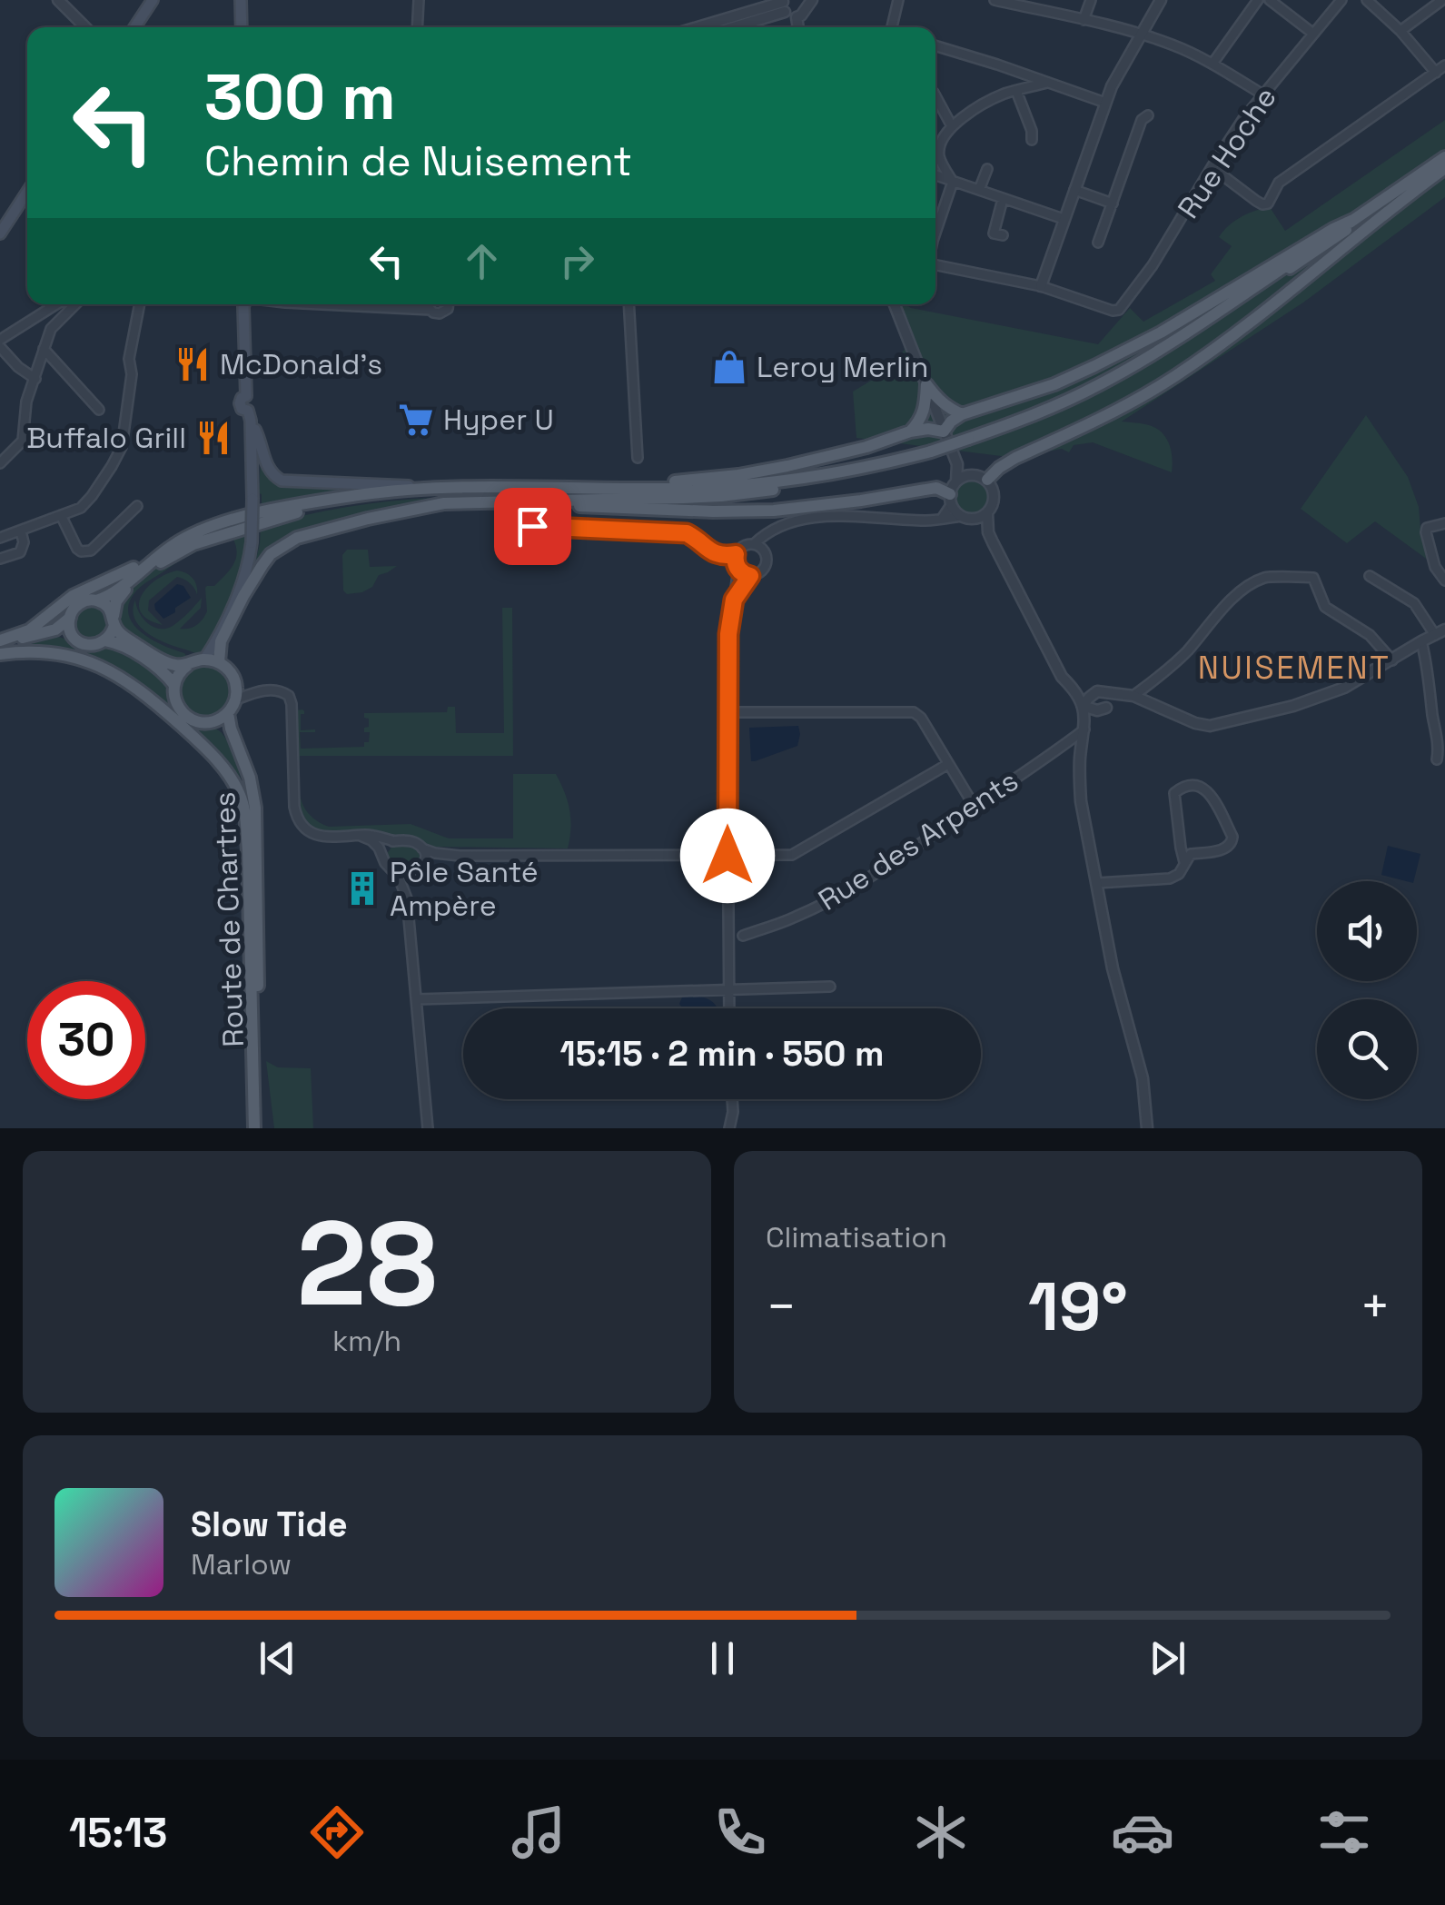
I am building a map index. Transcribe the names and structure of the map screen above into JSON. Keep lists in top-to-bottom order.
{
  "streets": {
    "main road": ["Route de Chartres"],
    "street": ["Rue Hoche", "Rue des Arpents"]
  },
  "districts": ["NUISEMENT"],
  "places": {
    "restaurant": ["McDonald's", "Buffalo Grill"],
    "shop": ["Leroy Merlin"],
    "supermarket": ["Hyper U"],
    "building": ["Pôle Santé Ampère"]
  },
  "page": {
    "turn": ["300 m", "Chemin de Nuisement"],
    "limit": "30",
    "trip": "15:15 · 2 min · 550 m",
    "tile": [
      ["28", "km/h"],
      "Climatisation"
    ],
    "heat": ["−", "19°", "+"],
    "song": ["Slow Tide", "Marlow"],
    "tabs": "15:13"
  }
}
